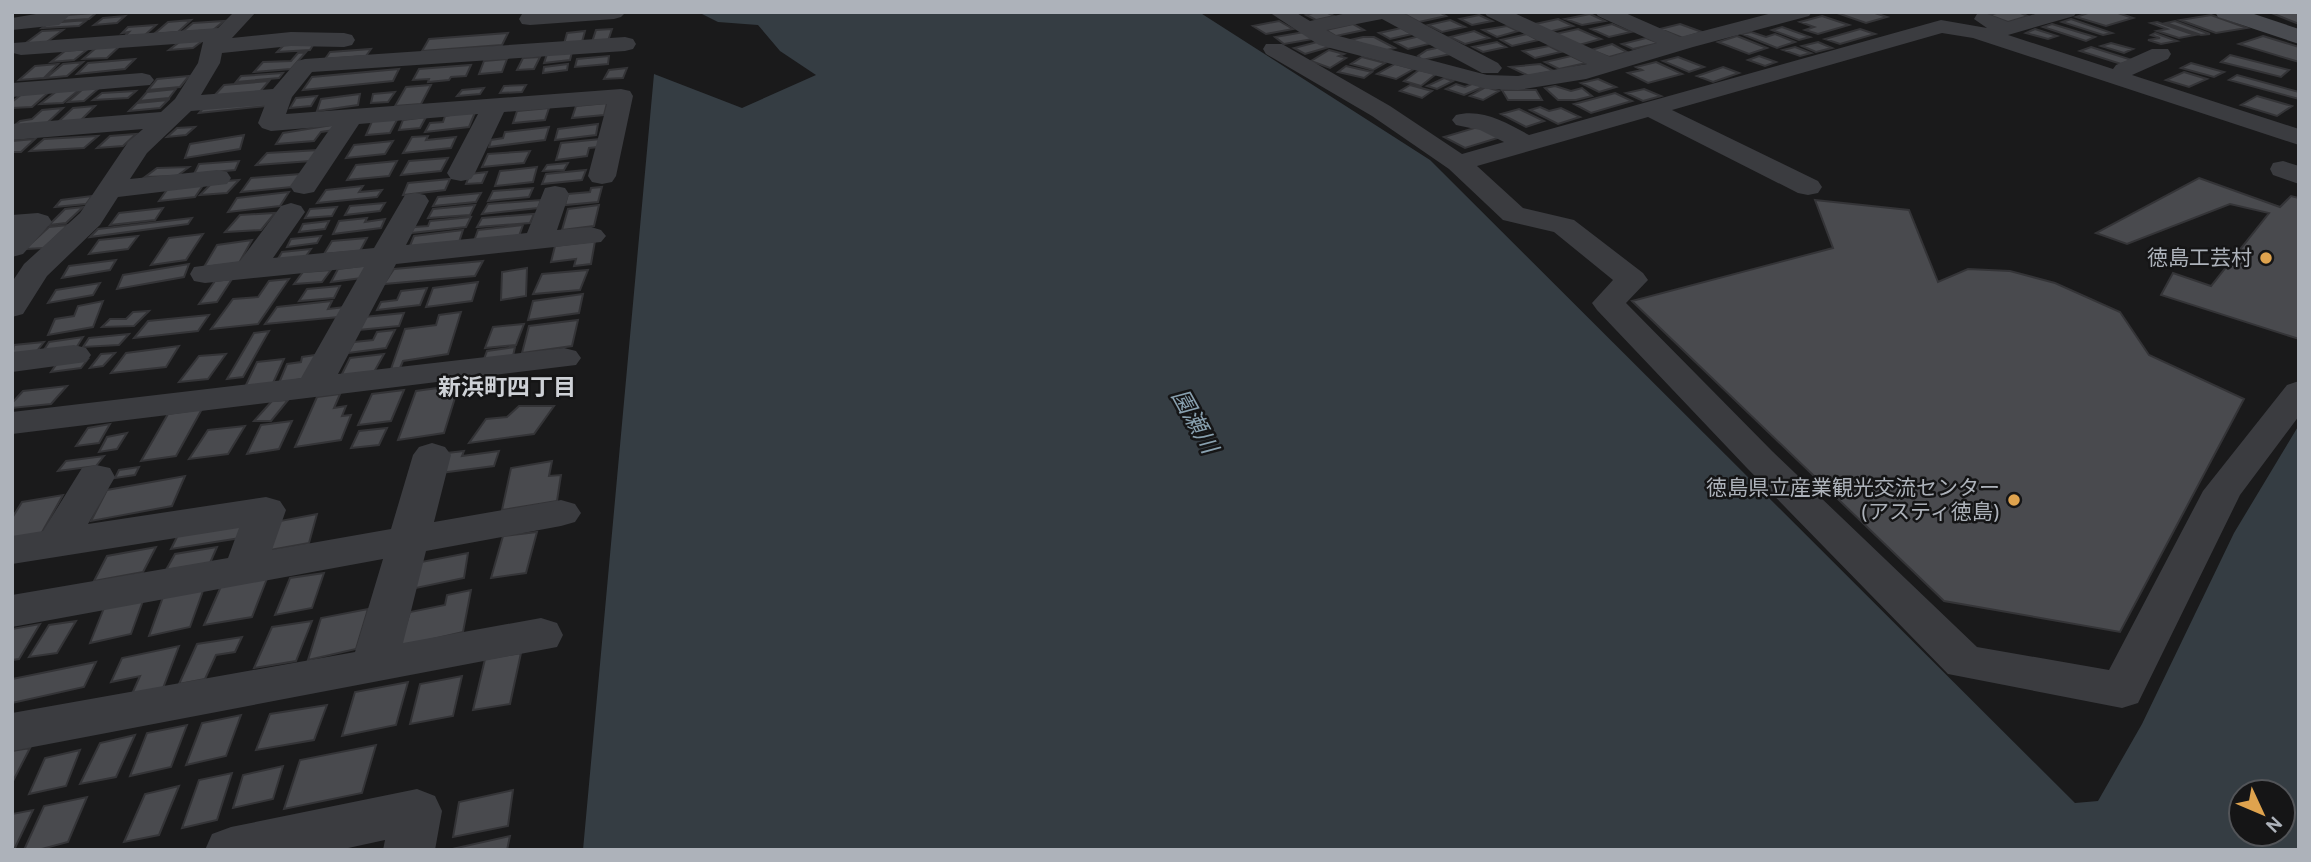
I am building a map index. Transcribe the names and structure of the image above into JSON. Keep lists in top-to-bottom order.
{
  "districts": ["新浜町四丁目"],
  "water": ["園瀬川"],
  "places": ["徳島工芸村", "徳島県立産業観光交流センター (アスティ徳島)"],
  "north": "bottom right"
}
